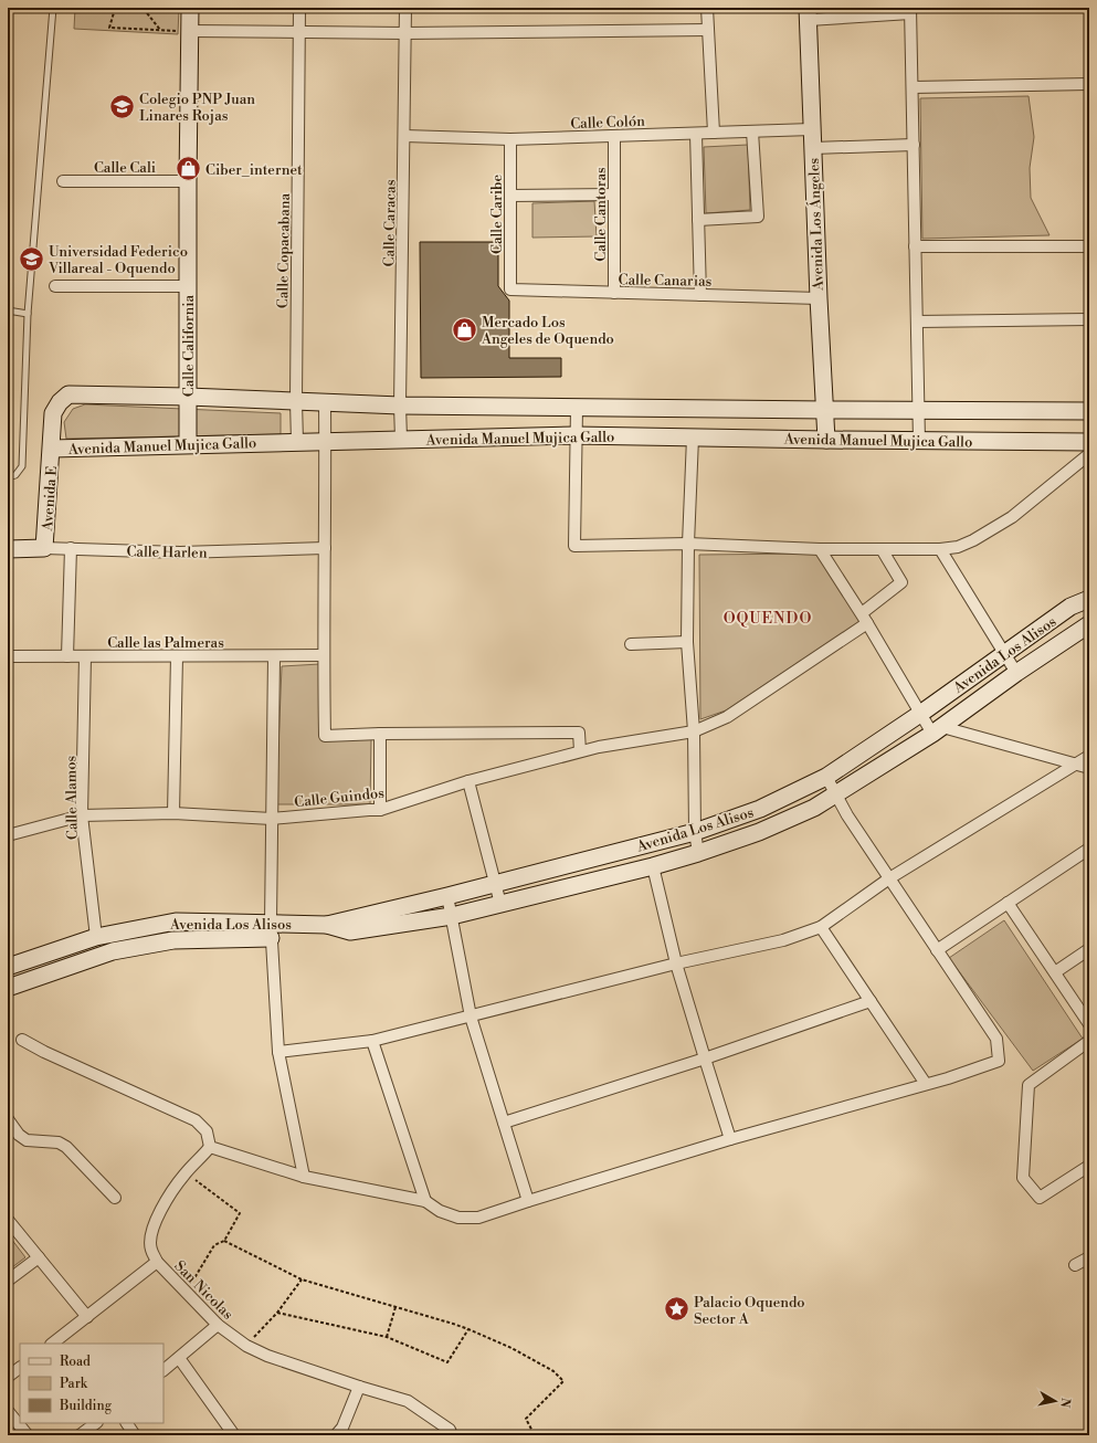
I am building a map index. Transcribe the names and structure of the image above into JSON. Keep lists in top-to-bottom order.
{
  "streets": {
    "street": [
      "Calle Colón",
      "Calle Cali",
      "Calle Caribe",
      "Calle Cantoras",
      "Calle Caracas",
      "Avenida Los Ángeles",
      "Calle Copacabana",
      "Calle Canarias",
      "Calle California",
      "Avenida Manuel Mujica Gallo",
      "Avenida E",
      "Calle Harlen",
      "Calle las Palmeras",
      "Avenida Los Alisos",
      "Calle Guindos",
      "Calle Alamos",
      "San Nicolas"
    ]
  },
  "crossings": [
    ["Calle Colón", "Calle Caribe"],
    ["Calle Colón", "Calle Cantoras"],
    ["Calle Colón", "Calle Caracas"],
    ["Calle Colón", "Avenida Los Ángeles"],
    ["Calle Cali", "Calle California"],
    ["Calle Caribe", "Calle Canarias"],
    ["Calle Cantoras", "Calle Canarias"],
    ["Calle Caracas", "Avenida Manuel Mujica Gallo"],
    ["Avenida Los Ángeles", "Calle Canarias"],
    ["Avenida Los Ángeles", "Avenida Manuel Mujica Gallo"],
    ["Calle Copacabana", "Avenida Manuel Mujica Gallo"],
    ["Calle California", "Avenida Manuel Mujica Gallo"],
    ["Avenida Manuel Mujica Gallo", "Avenida E"],
    ["Avenida E", "Calle Harlen"],
    ["Calle las Palmeras", "Calle Alamos"],
    ["Avenida Los Alisos", "Calle Alamos"],
    ["Calle Guindos", "Calle Alamos"]
  ],
  "districts": ["OQUENDO"],
  "places": {
    "school or university": ["Colegio PNP Juan Linares Rojas", "Universidad Federico Villareal - Oquendo"],
    "shop": ["Ciber_internet", "Mercado Los Angeles de Oquendo"],
    "place": ["Palacio Oquendo Sector A"]
  },
  "legend": ["Road", "Park", "Building"],
  "north": "right"
}
